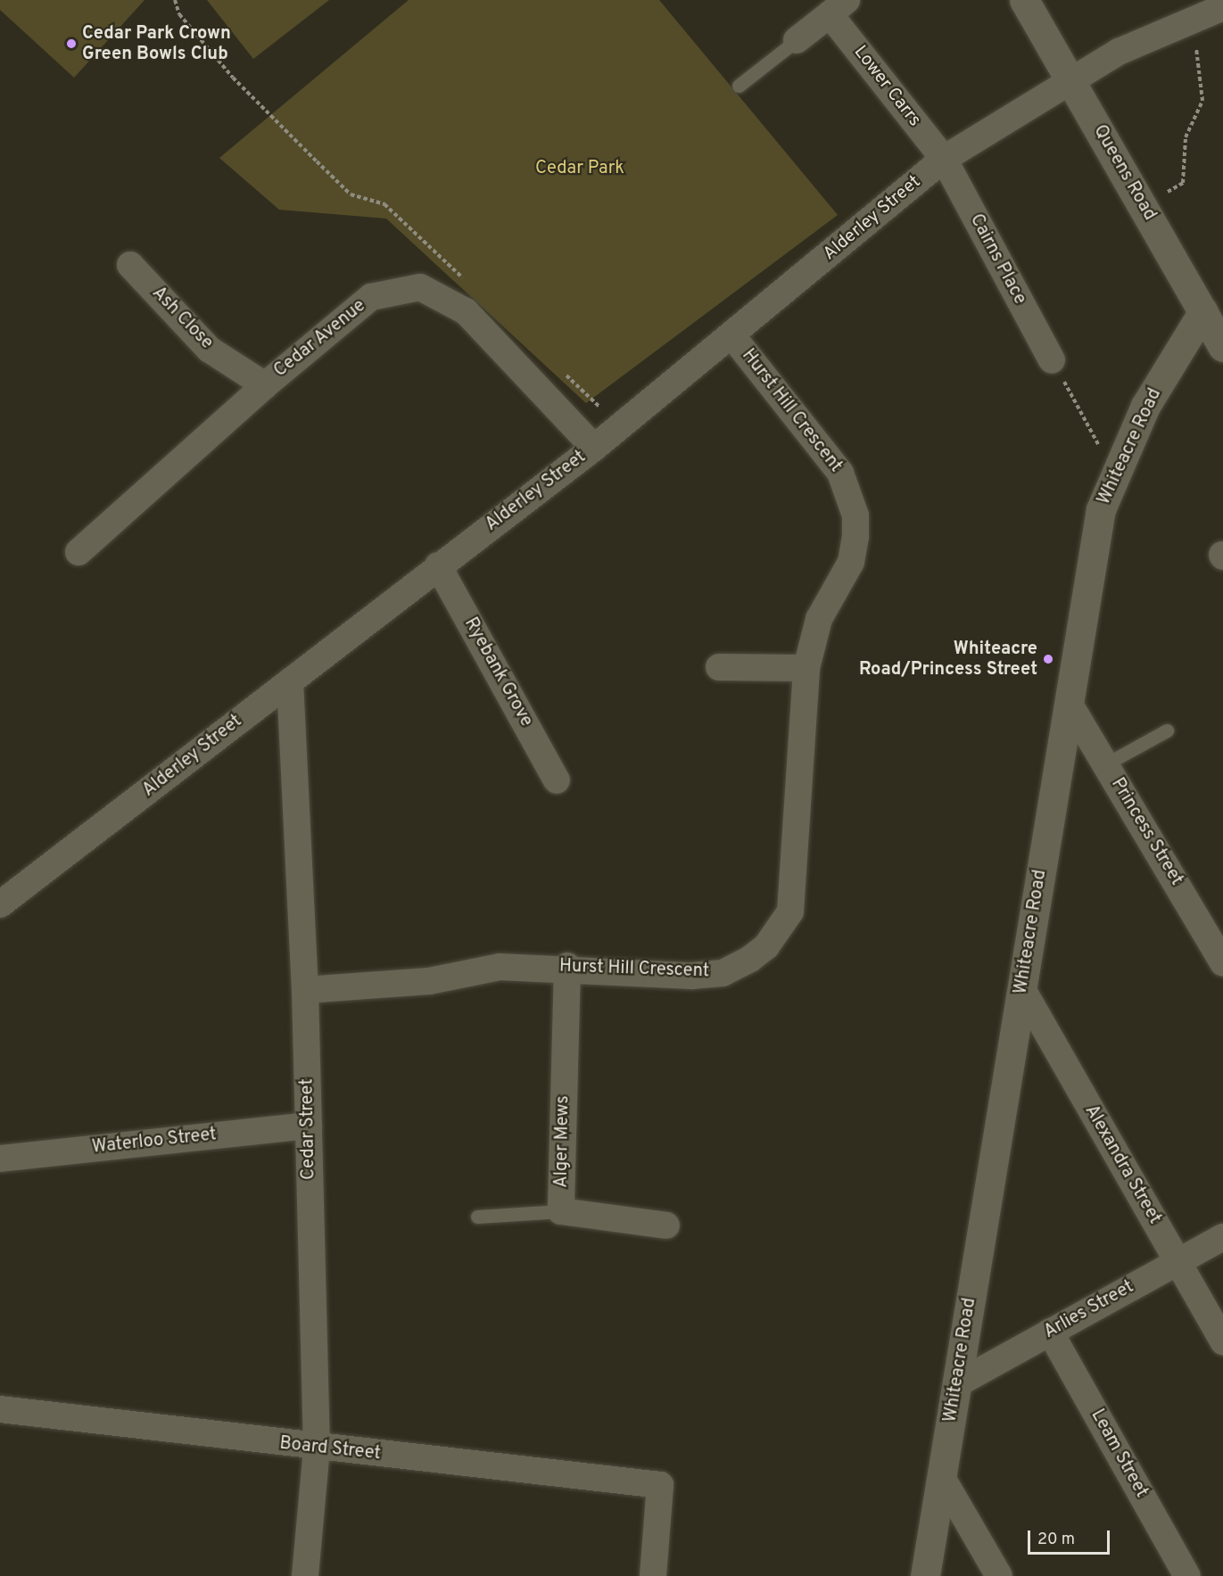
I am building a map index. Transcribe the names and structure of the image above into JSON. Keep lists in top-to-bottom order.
{
  "streets": {
    "main road": ["Queens Road", "Whiteacre Road"],
    "street": [
      "Lower Carrs",
      "Alderley Street",
      "Cairns Place",
      "Ash Close",
      "Cedar Avenue",
      "Hurst Hill Crescent",
      "Ryebank Grove",
      "Princess Street",
      "Cedar Street",
      "Waterloo Street",
      "Alger Mews",
      "Alexandra Street",
      "Arlies Street",
      "Board Street",
      "Leam Street"
    ]
  },
  "crossings": [
    ["Lower Carrs", "Alderley Street"],
    ["Lower Carrs", "Cairns Place"],
    ["Queens Road", "Alderley Street"],
    ["Queens Road", "Whiteacre Road"],
    ["Alderley Street", "Cairns Place"],
    ["Alderley Street", "Cedar Avenue"],
    ["Alderley Street", "Hurst Hill Crescent"],
    ["Alderley Street", "Ryebank Grove"],
    ["Alderley Street", "Cedar Street"],
    ["Ash Close", "Cedar Avenue"],
    ["Hurst Hill Crescent", "Cedar Street"],
    ["Hurst Hill Crescent", "Alger Mews"],
    ["Whiteacre Road", "Princess Street"],
    ["Whiteacre Road", "Alexandra Street"],
    ["Whiteacre Road", "Arlies Street"],
    ["Cedar Street", "Waterloo Street"],
    ["Cedar Street", "Board Street"],
    ["Alexandra Street", "Arlies Street"],
    ["Arlies Street", "Leam Street"]
  ],
  "parks": ["Cedar Park"],
  "places": ["Cedar Park Crown Green Bowls Club", "Whiteacre Road/Princess Street"],
  "scale_bar": "20 m"
}
